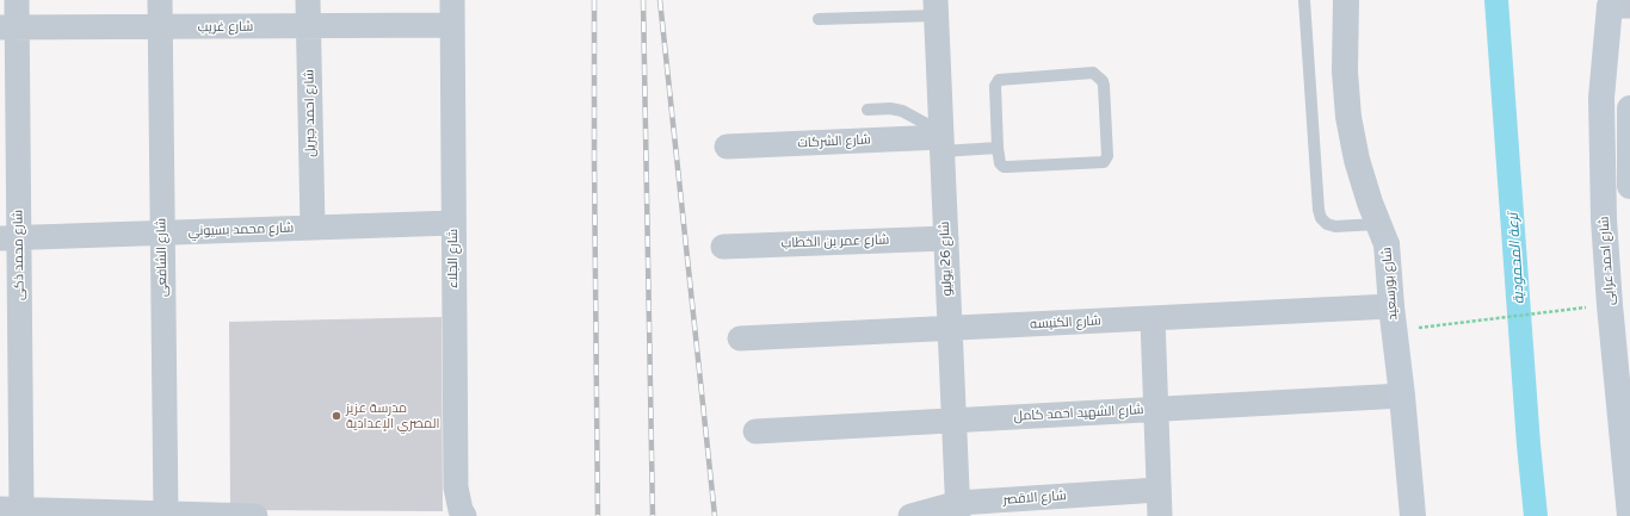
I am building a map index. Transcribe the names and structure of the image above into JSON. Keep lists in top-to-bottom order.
{
  "streets": {
    "main road": ["شارع احمد عرابى", "شارع بورسعيد"],
    "street": [
      "شارع غريب",
      "شارع احمد جبريل",
      "شارع الشركات",
      "شارع محمد بسيوني",
      "شارع عمر بن الخطاب",
      "شارع محمد ذكى",
      "شارع الشافعى",
      "شارع الجلاء",
      "شارع 26 يوليو",
      "شارع الكنيسه",
      "شارع الشهيد احمد كامل",
      "شارع الاقصر"
    ]
  },
  "crossings": [
    ["شارع غريب", "شارع احمد جبريل"],
    ["شارع غريب", "شارع محمد ذكى"],
    ["شارع غريب", "شارع الشافعى"],
    ["شارع غريب", "شارع الجلاء"],
    ["شارع احمد جبريل", "شارع محمد بسيوني"],
    ["شارع الشركات", "شارع 26 يوليو"],
    ["شارع محمد بسيوني", "شارع محمد ذكى"],
    ["شارع محمد بسيوني", "شارع الشافعى"],
    ["شارع محمد بسيوني", "شارع الجلاء"],
    ["شارع عمر بن الخطاب", "شارع 26 يوليو"],
    ["شارع 26 يوليو", "شارع الكنيسه"],
    ["شارع 26 يوليو", "شارع الشهيد احمد كامل"],
    ["شارع 26 يوليو", "شارع الاقصر"],
    ["شارع بورسعيد", "شارع الكنيسه"],
    ["شارع بورسعيد", "شارع الشهيد احمد كامل"]
  ],
  "water": ["ترعة المحمودية"],
  "places": ["مدرسة عزيز المصري الإعدادية"]
}
